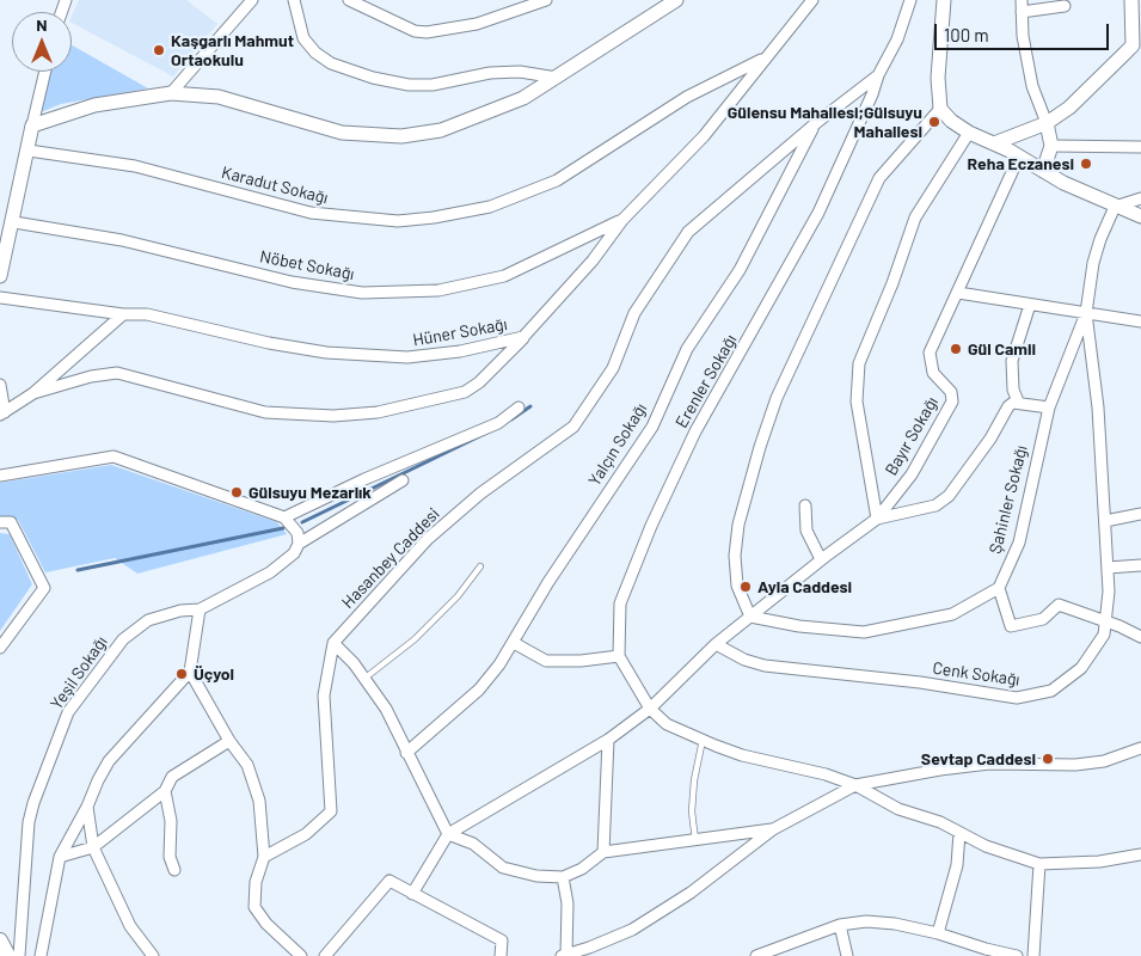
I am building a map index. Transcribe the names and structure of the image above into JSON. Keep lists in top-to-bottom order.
{
  "streets": {
    "street": [
      "Karadut Sokağı",
      "Nöbet Sokağı",
      "Hüner Sokağı",
      "Erenler Sokağı",
      "Bayır Sokağı",
      "Yalçın Sokağı",
      "Şahinler Sokağı",
      "Hasanbey Caddesi",
      "Yeşil Sokağı",
      "Cenk Sokağı"
    ]
  },
  "crossings": [
    ["Karadut Sokağı", "Hüner Sokağı"],
    ["Nöbet Sokağı", "Hüner Sokağı"],
    ["Erenler Sokağı", "Yalçın Sokağı"],
    ["Erenler Sokağı", "Hasanbey Caddesi"],
    ["Yalçın Sokağı", "Hasanbey Caddesi"],
    ["Şahinler Sokağı", "Cenk Sokağı"]
  ],
  "places": [
    "Kaşgarlı Mahmut Ortaokulu",
    "Gülensu Mahallesi;Gülsuyu Mahallesi",
    "Reha Eczanesi",
    "Gül Camii",
    "Gülsuyu Mezarlık",
    "Ayla Caddesi",
    "Üçyol",
    "Sevtap Caddesi"
  ],
  "scale_bar": "100 m",
  "north": "top"
}
